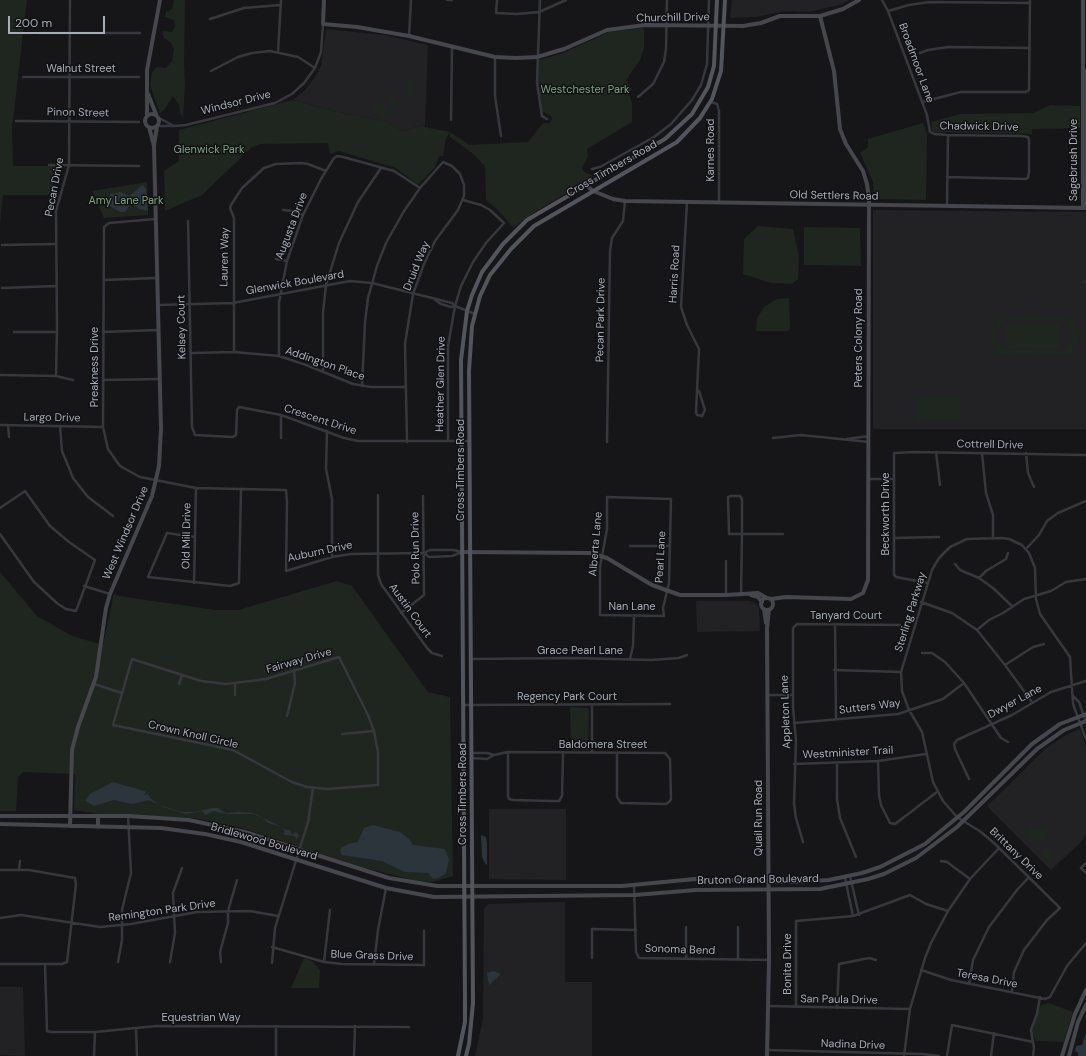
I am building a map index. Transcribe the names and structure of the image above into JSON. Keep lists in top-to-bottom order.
{
  "streets": {
    "main road": ["Cross Timbers Road"],
    "street": [
      "Churchill Drive",
      "Broadmoor Lane",
      "Walnut Street",
      "Windsor Drive",
      "Pinon Street",
      "Chadwick Drive",
      "Karnes Road",
      "Sagebrush Drive",
      "Pecan Drive",
      "Old Settlers Road",
      "Augusta Drive",
      "Lauren Way",
      "Druid Way",
      "Harris Road",
      "Glenwick Boulevard",
      "Pecan Park Drive",
      "Kelsey Court",
      "Peters Colony Road",
      "Addington Place",
      "Preakness Drive",
      "Heather Glen Drive",
      "Largo Drive",
      "Crescent Drive",
      "Cottrell Drive",
      "Beckworth Drive",
      "West Windsor Drive",
      "Old Mill Drive",
      "Alberta Lane",
      "Polo Run Drive",
      "Auburn Drive",
      "Pearl Lane",
      "Nan Lane",
      "Austin Court",
      "Sterling Parkway",
      "Tanyard Court",
      "Grace Pearl Lane",
      "Fairway Drive",
      "Regency Park Court",
      "Dwyer Lane",
      "Sutters Way",
      "Appleton Lane",
      "Crown Knoll Circle",
      "Baldomera Street",
      "Westminister Trail",
      "Quail Run Road",
      "Bridlewood Boulevard",
      "Brittany Drive",
      "Bruton Orand Boulevard",
      "Remington Park Drive",
      "Sonoma Bend",
      "Blue Grass Drive",
      "Bonita Drive",
      "Teresa Drive",
      "San Paula Drive",
      "Equestrian Way",
      "Nadina Drive"
    ]
  },
  "crossings": [
    ["Churchill Drive", "Windsor Drive"],
    ["Churchill Drive", "Cross Timbers Road"],
    ["Churchill Drive", "Peters Colony Road"],
    ["Broadmoor Lane", "Chadwick Drive"],
    ["Walnut Street", "Pecan Drive"],
    ["Windsor Drive", "West Windsor Drive"],
    ["Pinon Street", "Pecan Drive"],
    ["Karnes Road", "Cross Timbers Road"],
    ["Karnes Road", "Old Settlers Road"],
    ["Sagebrush Drive", "Old Settlers Road"],
    ["Cross Timbers Road", "Old Settlers Road"],
    ["Cross Timbers Road", "Glenwick Boulevard"],
    ["Cross Timbers Road", "Crescent Drive"],
    ["Cross Timbers Road", "Auburn Drive"],
    ["Cross Timbers Road", "Grace Pearl Lane"],
    ["Cross Timbers Road", "Regency Park Court"],
    ["Cross Timbers Road", "Baldomera Street"],
    ["Cross Timbers Road", "Bridlewood Boulevard"],
    ["Cross Timbers Road", "Bruton Orand Boulevard"],
    ["Old Settlers Road", "Harris Road"],
    ["Old Settlers Road", "Pecan Park Drive"],
    ["Old Settlers Road", "Peters Colony Road"],
    ["Augusta Drive", "Lauren Way"],
    ["Augusta Drive", "Glenwick Boulevard"],
    ["Augusta Drive", "Addington Place"],
    ["Lauren Way", "Glenwick Boulevard"],
    ["Lauren Way", "Addington Place"],
    ["Druid Way", "Glenwick Boulevard"],
    ["Druid Way", "Addington Place"],
    ["Druid Way", "Heather Glen Drive"],
    ["Druid Way", "Crescent Drive"],
    ["Glenwick Boulevard", "Kelsey Court"],
    ["Glenwick Boulevard", "Heather Glen Drive"],
    ["Glenwick Boulevard", "West Windsor Drive"],
    ["Kelsey Court", "Addington Place"],
    ["Kelsey Court", "Crescent Drive"],
    ["Peters Colony Road", "Auburn Drive"],
    ["Preakness Drive", "Largo Drive"],
    ["Preakness Drive", "West Windsor Drive"],
    ["Preakness Drive", "Auburn Drive"],
    ["Heather Glen Drive", "Crescent Drive"],
    ["Cottrell Drive", "Beckworth Drive"],
    ["Beckworth Drive", "Sterling Parkway"],
    ["West Windsor Drive", "Auburn Drive"],
    ["West Windsor Drive", "Bridlewood Boulevard"],
    ["Old Mill Drive", "Auburn Drive"],
    ["Alberta Lane", "Auburn Drive"],
    ["Alberta Lane", "Pearl Lane"],
    ["Alberta Lane", "Nan Lane"],
    ["Polo Run Drive", "Auburn Drive"],
    ["Polo Run Drive", "Austin Court"],
    ["Auburn Drive", "Pearl Lane"],
    ["Auburn Drive", "Austin Court"],
    ["Pearl Lane", "Nan Lane"],
    ["Sterling Parkway", "Sutters Way"],
    ["Sterling Parkway", "Westminister Trail"],
    ["Sterling Parkway", "Brittany Drive"],
    ["Sterling Parkway", "Bruton Orand Boulevard"],
    ["Tanyard Court", "Appleton Lane"],
    ["Fairway Drive", "Crown Knoll Circle"],
    ["Sutters Way", "Appleton Lane"],
    ["Appleton Lane", "Westminister Trail"],
    ["Quail Run Road", "Bruton Orand Boulevard"],
    ["Quail Run Road", "Sonoma Bend"],
    ["Quail Run Road", "San Paula Drive"],
    ["Quail Run Road", "Nadina Drive"],
    ["Bridlewood Boulevard", "Bruton Orand Boulevard"],
    ["Brittany Drive", "Bruton Orand Boulevard"],
    ["Brittany Drive", "Teresa Drive"],
    ["Bruton Orand Boulevard", "Sonoma Bend"],
    ["Bonita Drive", "San Paula Drive"]
  ],
  "parks": ["Westchester Park", "Glenwick Park", "Amy Lane Park"],
  "scale_bar": "200 m"
}
